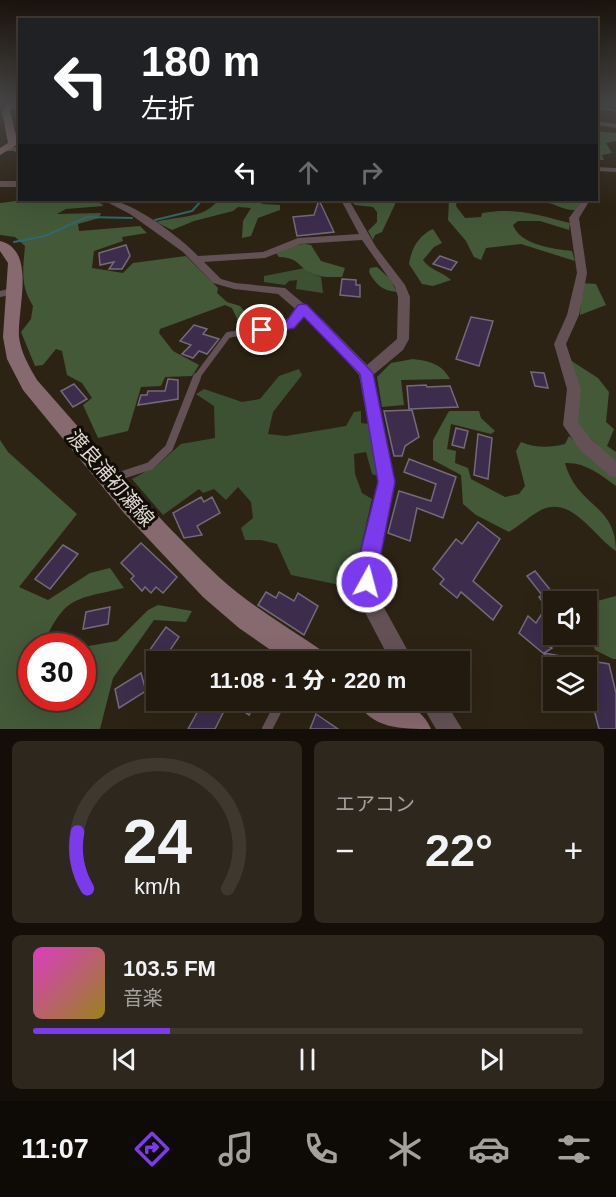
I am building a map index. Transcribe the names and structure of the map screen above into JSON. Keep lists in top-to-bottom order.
{
  "streets": {
    "main road": ["渡良浦初瀬線"]
  },
  "page": {
    "turn": ["180 m", "左折"],
    "limit": "30",
    "trip": "11:08 · 1 分 · 220 m",
    "tile": "エアコン",
    "heat": ["−", "22°", "+"],
    "song": ["103.5 FM", "音楽"],
    "tabs": "11:07",
    "gauge": ["24", "km/h"]
  }
}
